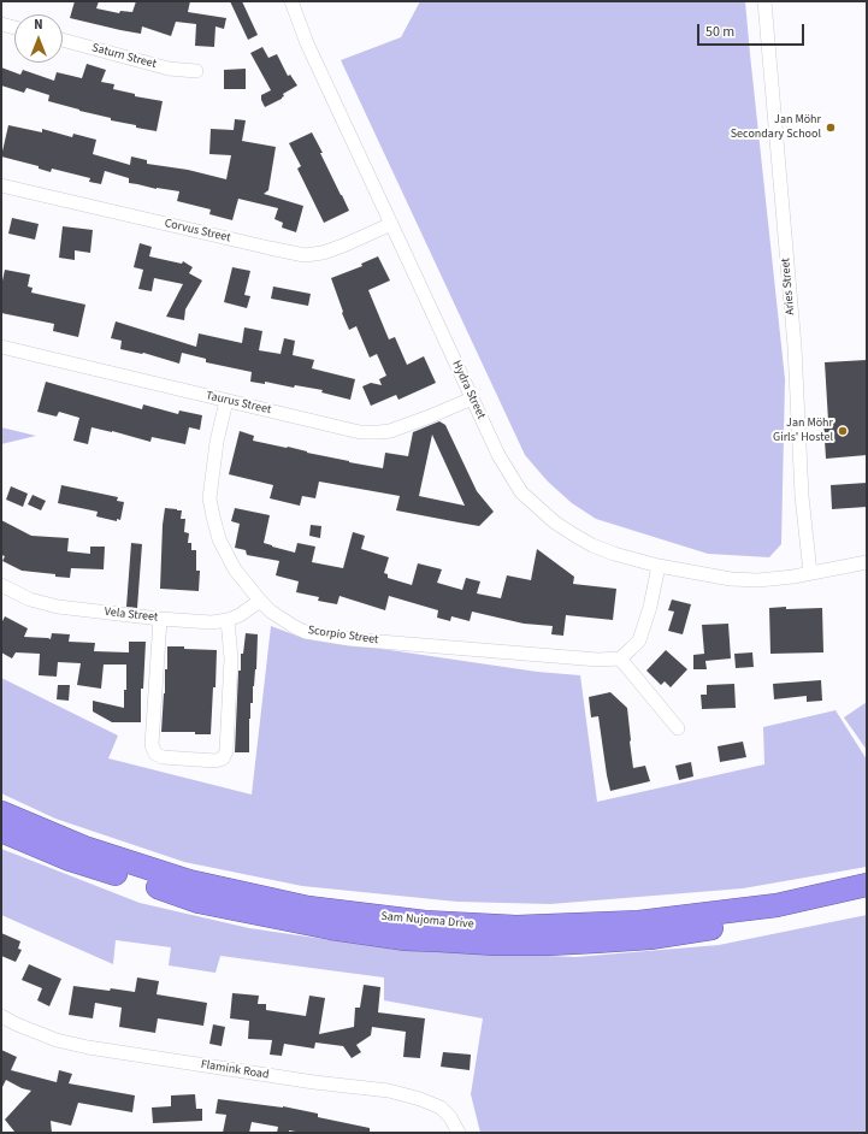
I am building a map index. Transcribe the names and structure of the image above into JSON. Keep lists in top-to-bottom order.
{
  "streets": {
    "highway": ["Sam Nujoma Drive"],
    "street": [
      "Saturn Street",
      "Corvus Street",
      "Aries Street",
      "Hydra Street",
      "Taurus Street",
      "Vela Street",
      "Scorpio Street",
      "Flamink Road"
    ]
  },
  "crossings": [
    ["Corvus Street", "Hydra Street"],
    ["Aries Street", "Hydra Street"],
    ["Hydra Street", "Taurus Street"],
    ["Taurus Street", "Scorpio Street"],
    ["Vela Street", "Scorpio Street"]
  ],
  "places": ["Jan Möhr Secondary School", "Jan Möhr Girls' Hostel"],
  "scale_bar": "50 m",
  "north": "top"
}
